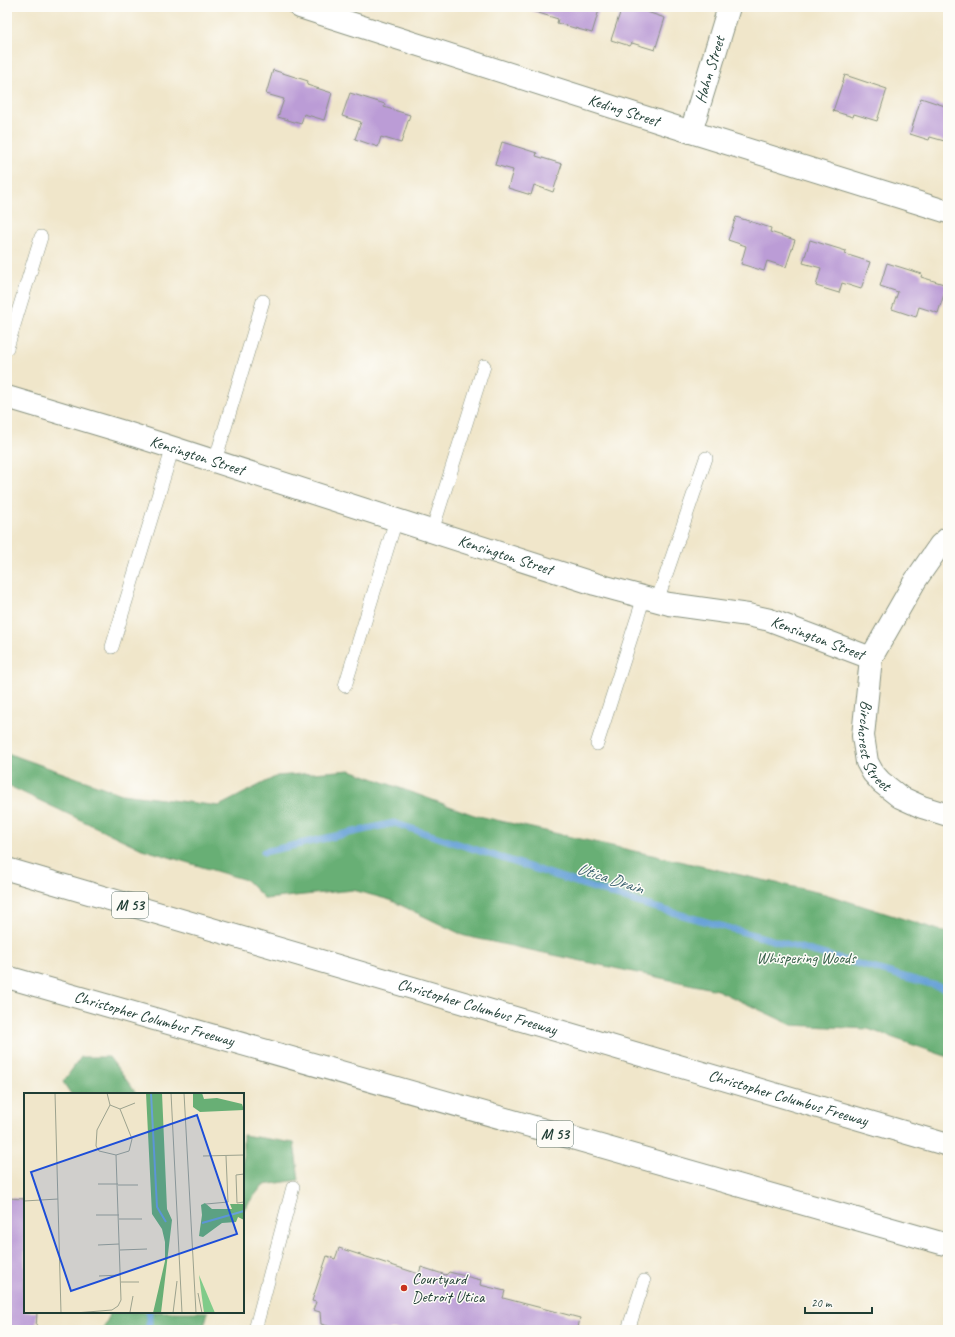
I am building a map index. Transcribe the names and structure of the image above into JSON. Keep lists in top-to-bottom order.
{
  "streets": {
    "main road": [
      "Hahn Street",
      "Keding Street",
      "Kensington Street",
      "Birchcrest Street",
      "M 53",
      "Christopher Columbus Freeway"
    ]
  },
  "crossings": [
    ["Hahn Street", "Keding Street"],
    ["Kensington Street", "Birchcrest Street"]
  ],
  "water": ["Utica Drain"],
  "parks": ["Whispering Woods"],
  "places": ["Courtyard Detroit Utica"],
  "scale_bar": "20 m"
}
